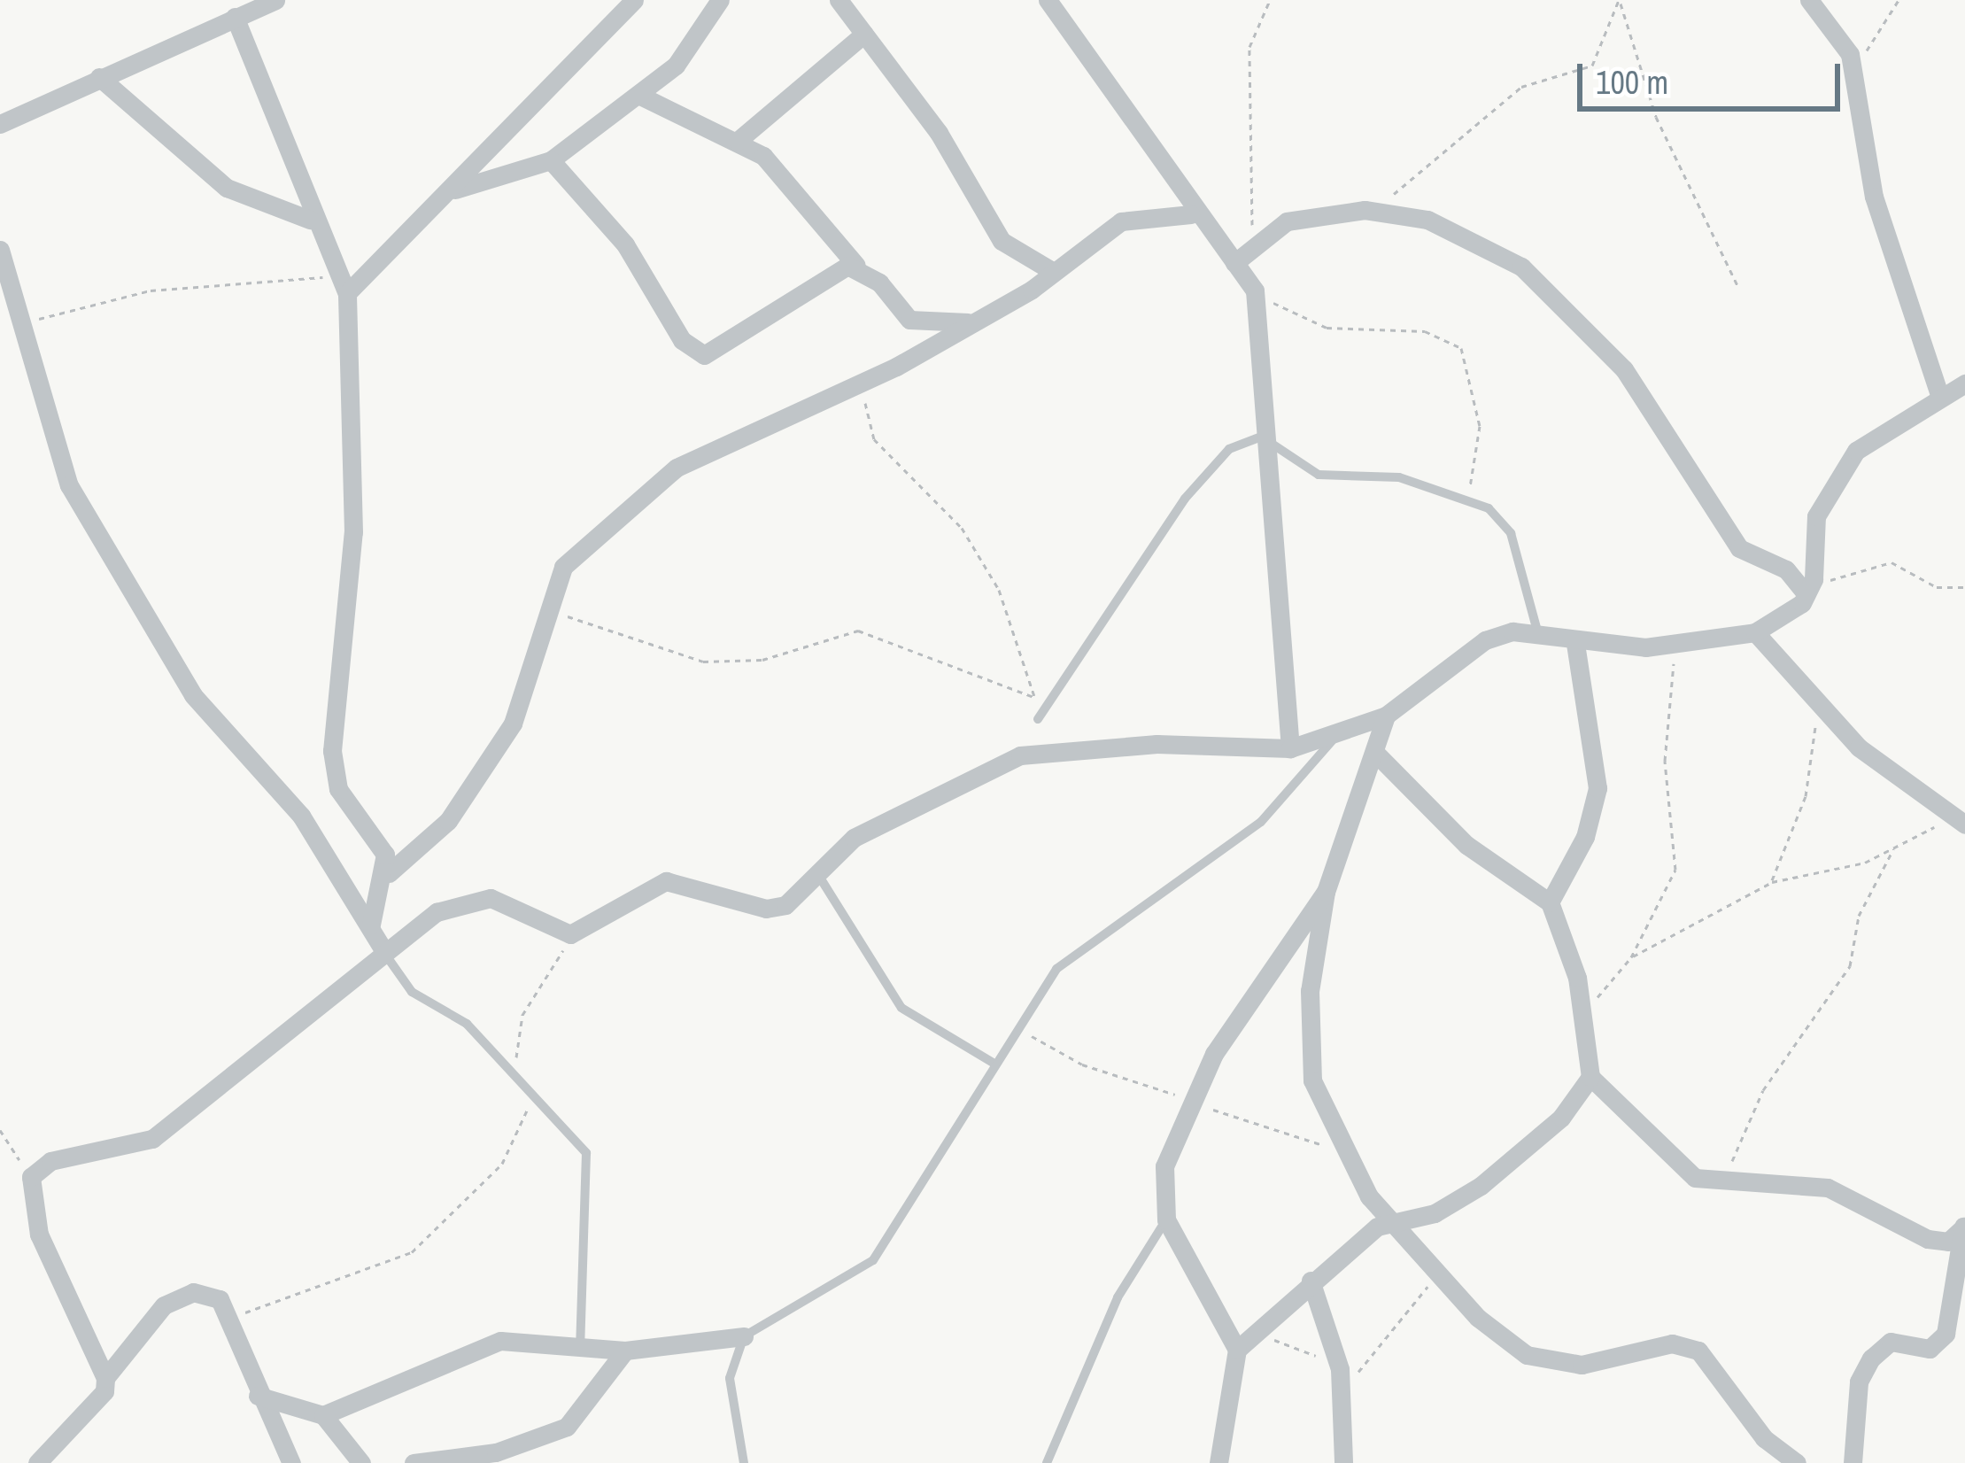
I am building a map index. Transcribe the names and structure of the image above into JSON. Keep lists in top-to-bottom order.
{
  "scale_bar": "100 m"
}
